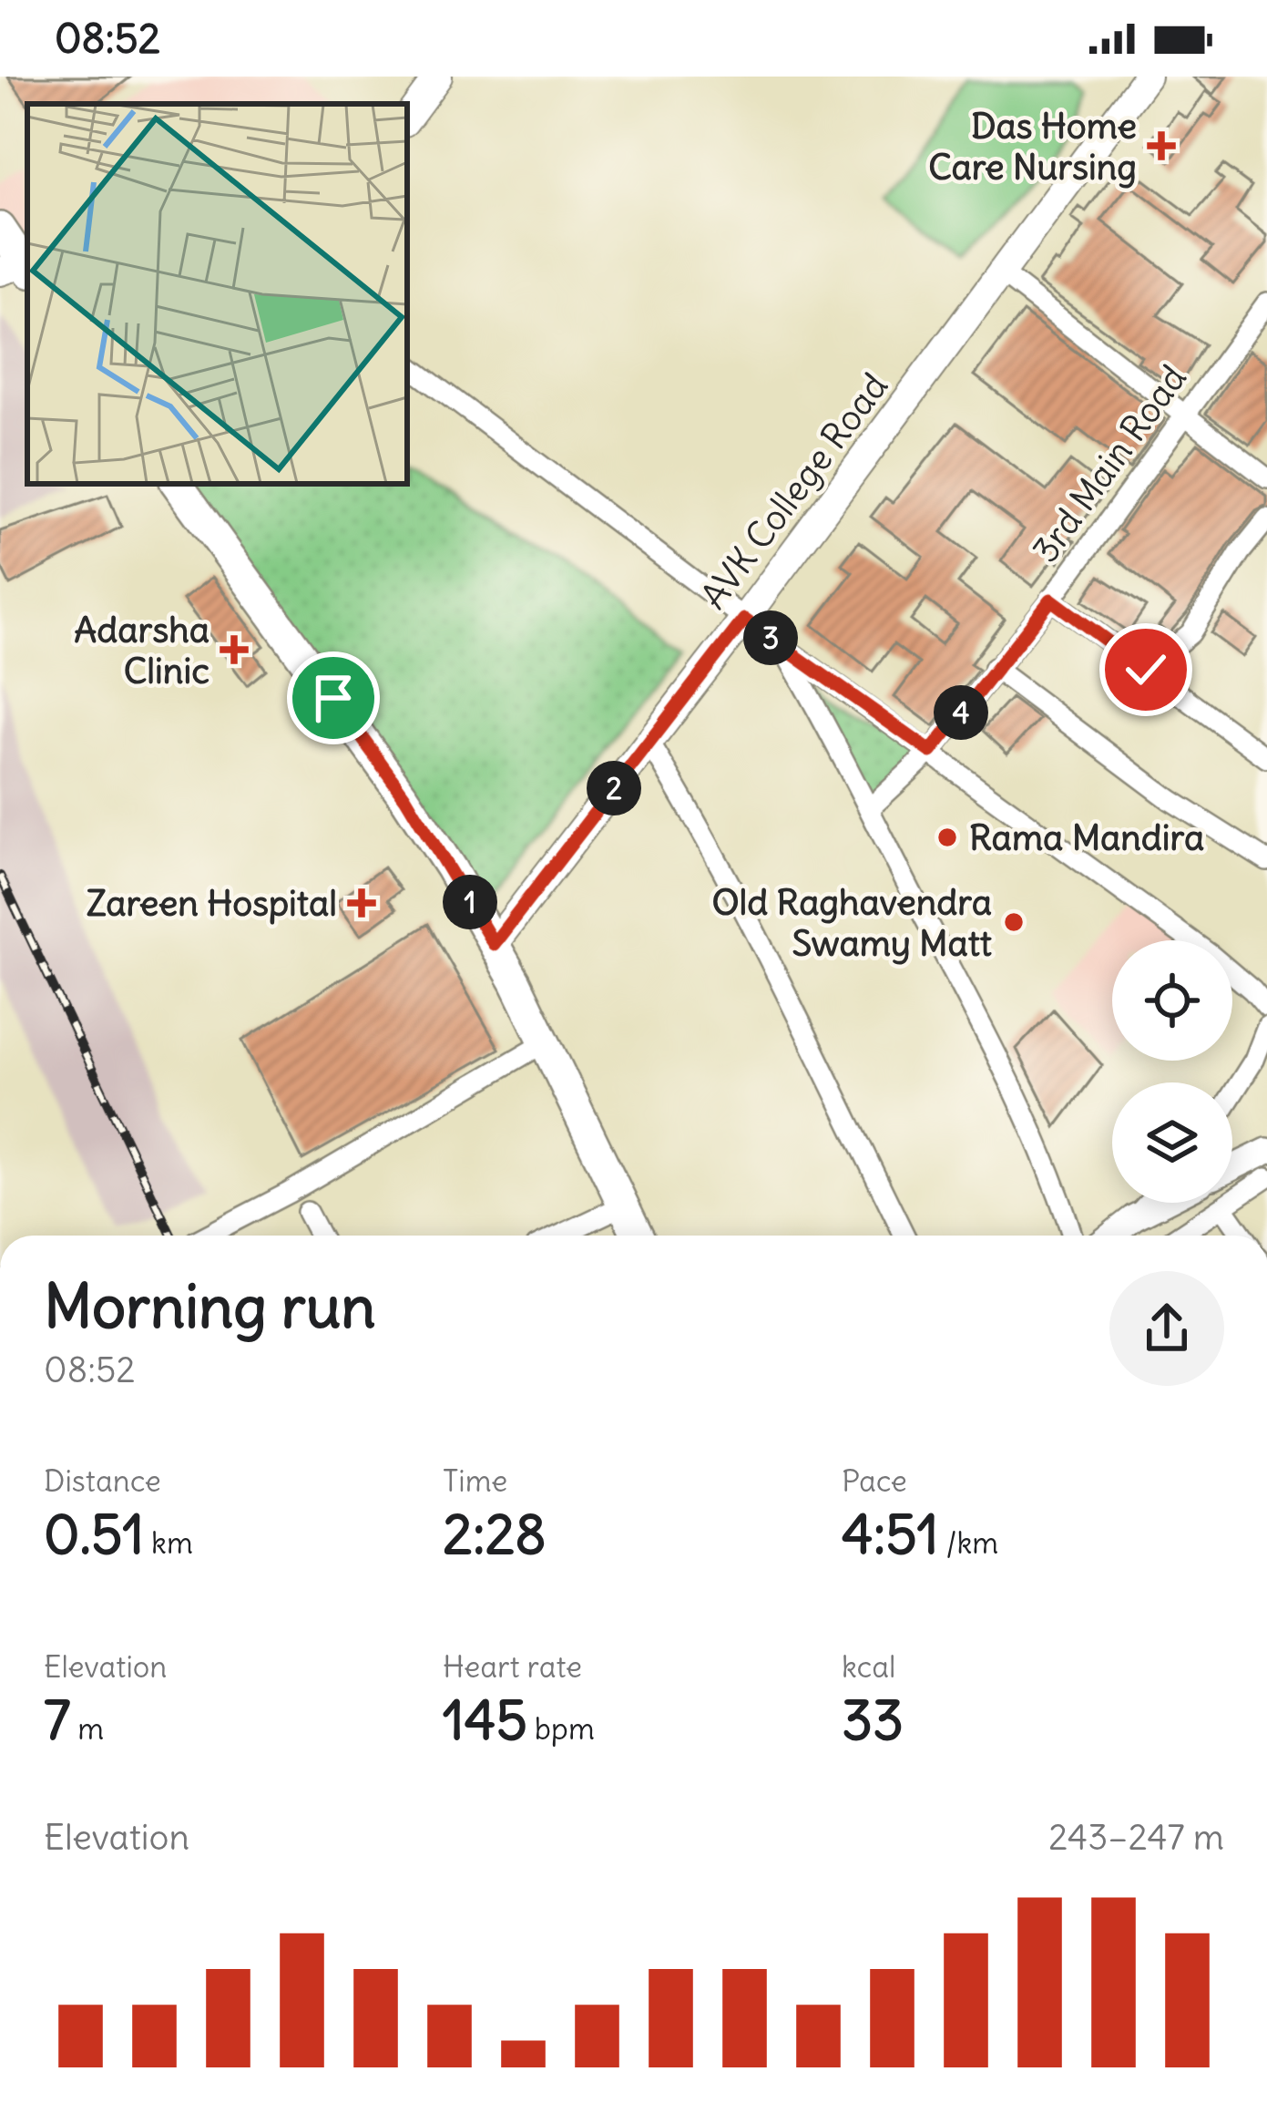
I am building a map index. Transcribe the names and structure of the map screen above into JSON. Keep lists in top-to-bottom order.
{
  "streets": {
    "main road": ["AVK College Road"],
    "street": ["3rd Main Road"]
  },
  "places": {
    "health": ["Das Home Care Nursing", "Adarsha Clinic", "Zareen Hospital"],
    "other": ["Rama Mandira", "Old Raghavendra Swamy Matt"]
  },
  "page": {
    "status": "08:52",
    "pins": [
      "3",
      "4",
      "2",
      "1"
    ],
    "heading": ["Morning run", "08:52"],
    "stats": [
      ["Distance", "0.51 km"],
      ["Time", "2:28"],
      ["Pace", "4:51 /km"],
      ["Elevation", "7 m"],
      ["Heart rate", "145 bpm"],
      ["kcal", "33"]
    ],
    "chart": ["Elevation", "243–247 m"]
  }
}
